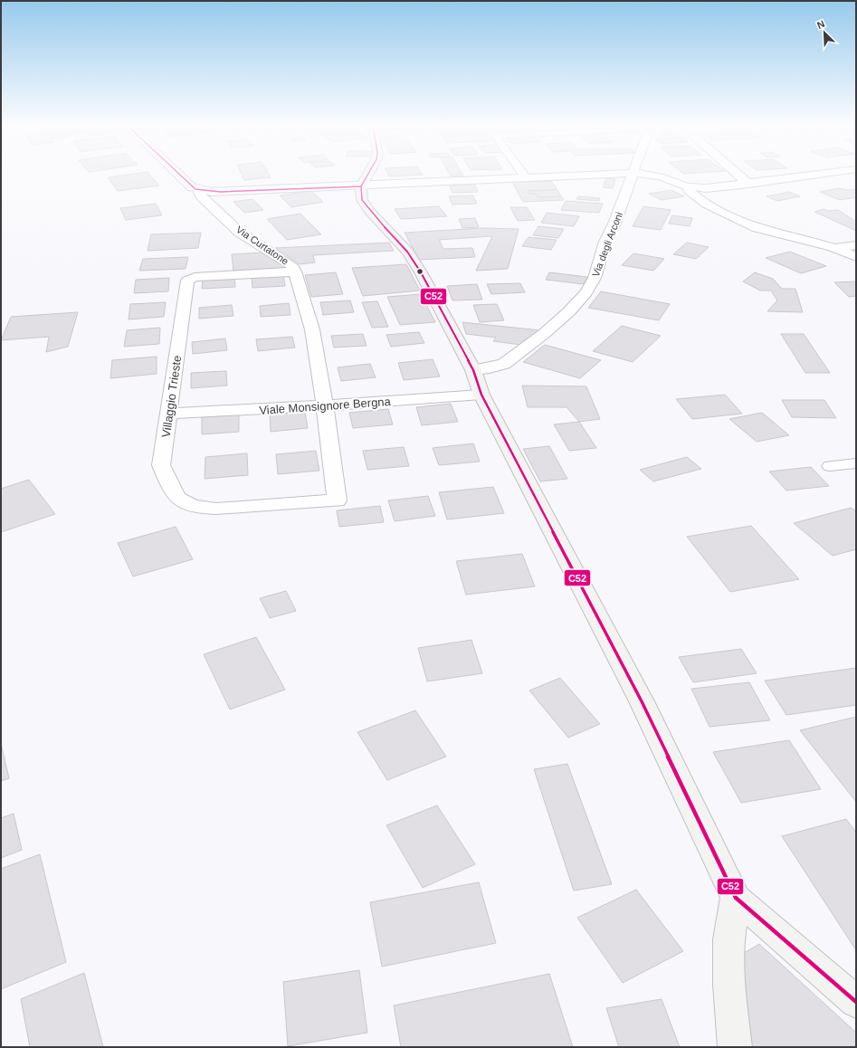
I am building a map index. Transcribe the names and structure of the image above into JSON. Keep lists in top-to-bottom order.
{
  "streets": {
    "street": [
      "Via degli Arconi",
      "Via Curtatone",
      "Villaggio Trieste",
      "Viale Monsignore Bergna"
    ]
  },
  "crossings": [
    ["Via Curtatone", "Villaggio Trieste"],
    ["Villaggio Trieste", "Viale Monsignore Bergna"]
  ],
  "lines": ["transit line C52"],
  "north": "top left"
}
